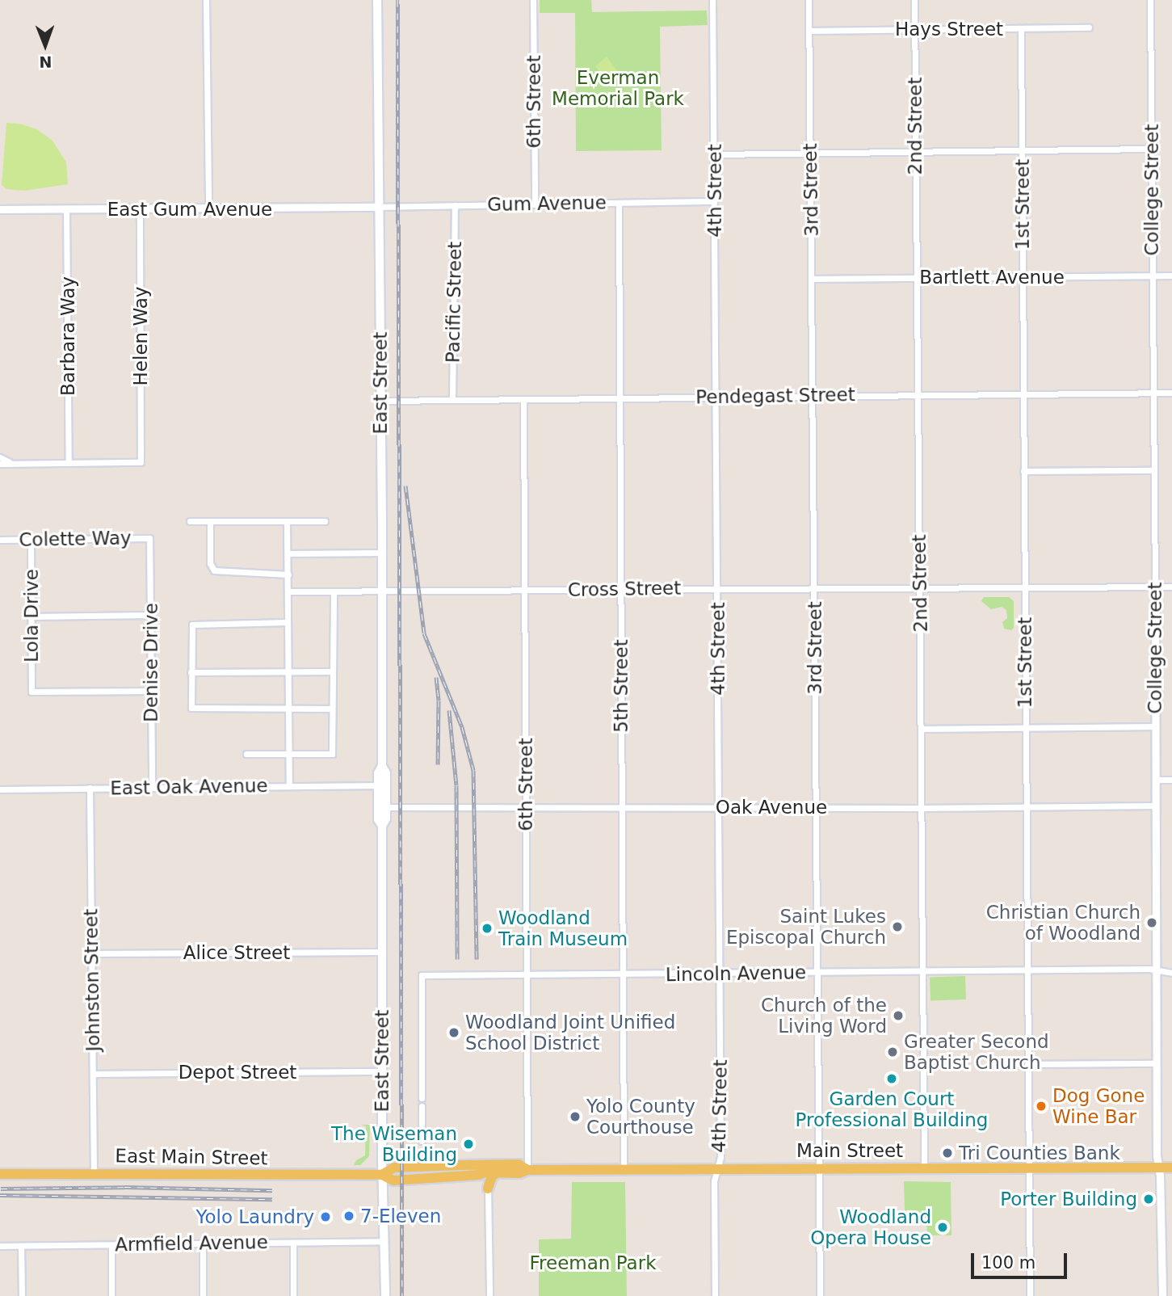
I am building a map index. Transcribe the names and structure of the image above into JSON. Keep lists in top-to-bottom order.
{
  "streets": {
    "main road": ["East Street", "Main Street", "East Main Street"],
    "street": [
      "Hays Street",
      "6th Street",
      "2nd Street",
      "3rd Street",
      "College Street",
      "4th Street",
      "Gum Avenue",
      "1st Street",
      "East Gum Avenue",
      "Bartlett Avenue",
      "Pacific Street",
      "Barbara Way",
      "Helen Way",
      "Pendegast Street",
      "Colette Way",
      "Cross Street",
      "Lola Drive",
      "Denise Drive",
      "5th Street",
      "East Oak Avenue",
      "Oak Avenue",
      "Alice Street",
      "Lincoln Avenue",
      "Johnston Street",
      "Depot Street",
      "Armfield Avenue"
    ]
  },
  "crossings": [
    ["Hays Street", "2nd Street"],
    ["Hays Street", "3rd Street"],
    ["Hays Street", "1st Street"],
    ["6th Street", "Gum Avenue"],
    ["6th Street", "Pendegast Street"],
    ["6th Street", "Cross Street"],
    ["6th Street", "Oak Avenue"],
    ["6th Street", "Lincoln Avenue"],
    ["6th Street", "Main Street"],
    ["2nd Street", "Bartlett Avenue"],
    ["2nd Street", "Pendegast Street"],
    ["2nd Street", "Cross Street"],
    ["2nd Street", "Oak Avenue"],
    ["2nd Street", "Lincoln Avenue"],
    ["2nd Street", "Main Street"],
    ["3rd Street", "Bartlett Avenue"],
    ["3rd Street", "Pendegast Street"],
    ["3rd Street", "Cross Street"],
    ["3rd Street", "Oak Avenue"],
    ["3rd Street", "Lincoln Avenue"],
    ["3rd Street", "Main Street"],
    ["College Street", "Bartlett Avenue"],
    ["College Street", "Pendegast Street"],
    ["College Street", "Cross Street"],
    ["College Street", "Oak Avenue"],
    ["College Street", "Lincoln Avenue"],
    ["College Street", "Main Street"],
    ["4th Street", "Gum Avenue"],
    ["4th Street", "Pendegast Street"],
    ["4th Street", "Cross Street"],
    ["4th Street", "Oak Avenue"],
    ["4th Street", "Lincoln Avenue"],
    ["4th Street", "Main Street"],
    ["Gum Avenue", "East Gum Avenue"],
    ["Gum Avenue", "Pacific Street"],
    ["Gum Avenue", "East Street"],
    ["Gum Avenue", "5th Street"],
    ["1st Street", "Bartlett Avenue"],
    ["1st Street", "Pendegast Street"],
    ["1st Street", "Cross Street"],
    ["1st Street", "Oak Avenue"],
    ["1st Street", "Lincoln Avenue"],
    ["1st Street", "Main Street"],
    ["East Gum Avenue", "Barbara Way"],
    ["East Gum Avenue", "Helen Way"],
    ["East Gum Avenue", "East Street"],
    ["Pacific Street", "Pendegast Street"],
    ["Barbara Way", "Helen Way"],
    ["East Street", "Pendegast Street"],
    ["East Street", "Cross Street"],
    ["East Street", "East Oak Avenue"],
    ["East Street", "Oak Avenue"],
    ["East Street", "Alice Street"],
    ["East Street", "Depot Street"],
    ["East Street", "Main Street"],
    ["East Street", "East Main Street"],
    ["East Street", "Armfield Avenue"],
    ["Pendegast Street", "5th Street"],
    ["Colette Way", "Lola Drive"],
    ["Colette Way", "Denise Drive"],
    ["Cross Street", "5th Street"],
    ["Lola Drive", "Denise Drive"],
    ["Denise Drive", "East Oak Avenue"],
    ["5th Street", "Oak Avenue"],
    ["5th Street", "Lincoln Avenue"],
    ["5th Street", "Main Street"],
    ["East Oak Avenue", "Johnston Street"],
    ["Alice Street", "Johnston Street"],
    ["Johnston Street", "Depot Street"],
    ["Johnston Street", "East Main Street"],
    ["Main Street", "East Main Street"]
  ],
  "parks": ["Everman Memorial Park", "Freeman Park"],
  "places": [
    "Christian Church of Woodland",
    "Saint Lukes Episcopal Church",
    "Woodland Train Museum",
    "Church of the Living Word",
    "Woodland Joint Unified School District",
    "Greater Second Baptist Church",
    "Garden Court Professional Building",
    "Dog Gone Wine Bar",
    "Yolo County Courthouse",
    "The Wiseman Building",
    "Tri Counties Bank",
    "Porter Building",
    "7-Eleven",
    "Yolo Laundry",
    "Woodland Opera House"
  ],
  "scale_bar": "100 m",
  "north": "bottom"
}
